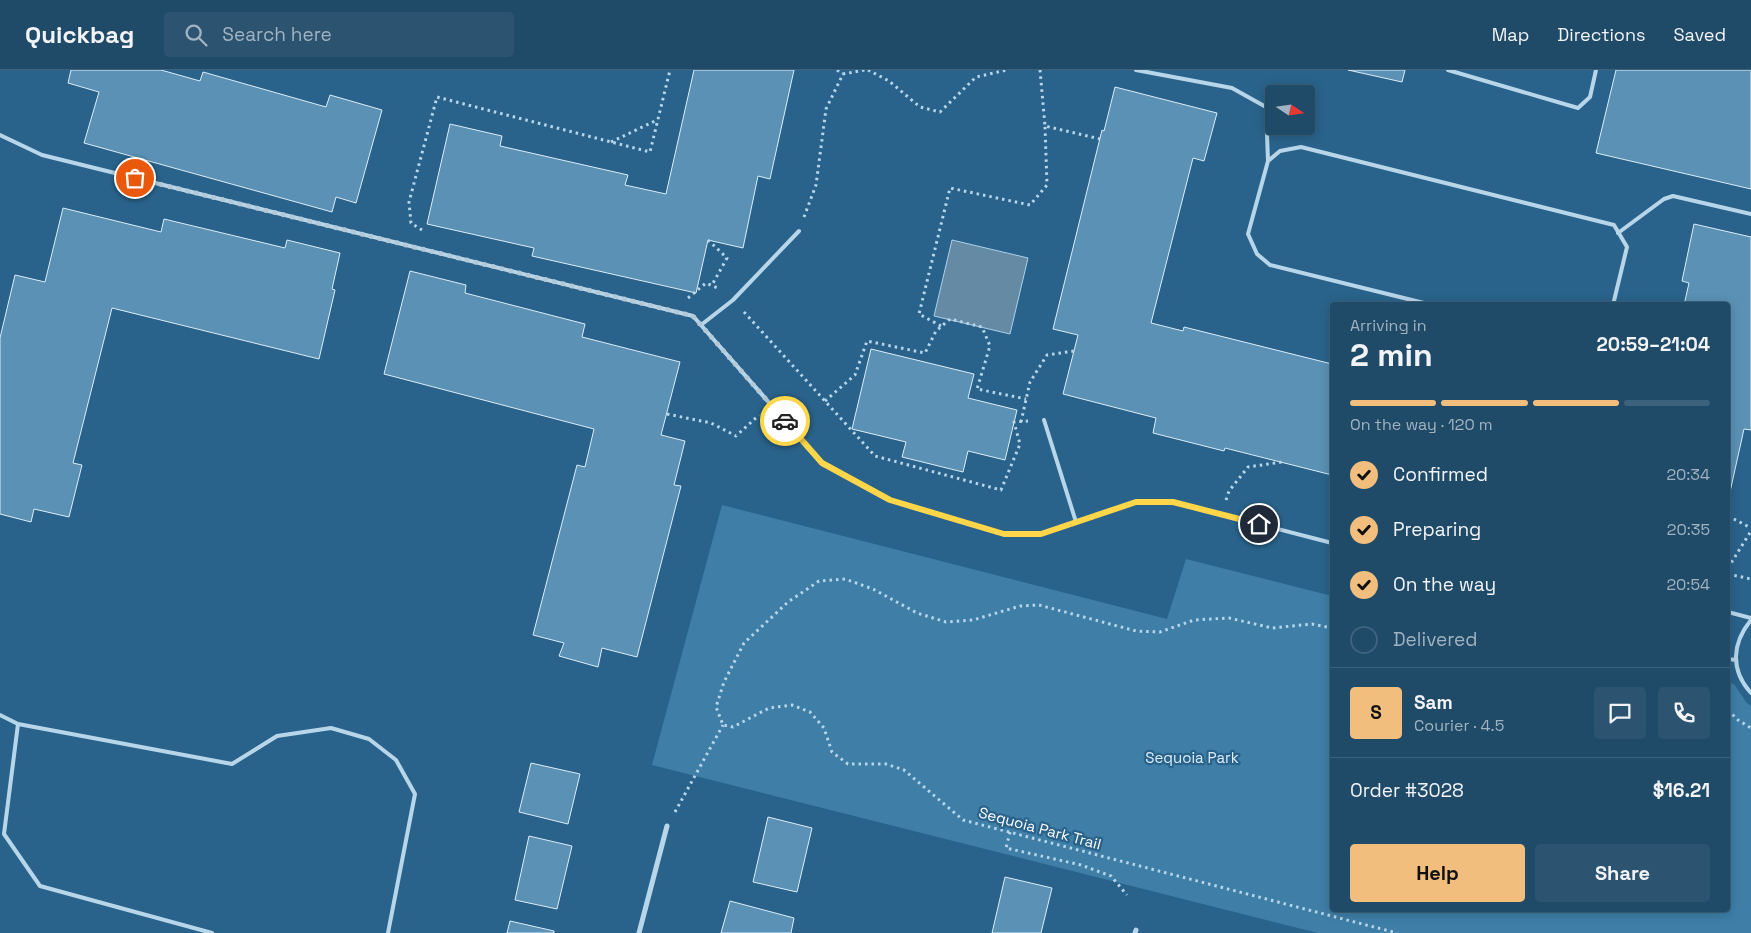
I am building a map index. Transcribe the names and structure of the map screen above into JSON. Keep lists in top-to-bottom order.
{
  "streets": {
    "path": ["Sequoia Park Trail"]
  },
  "parks": ["Sequoia Park"],
  "north": "right",
  "page": {
    "header": "Quickbag",
    "search": "Search here",
    "nav": ["Map", "Directions", "Saved"],
    "heading": ["2 min", "Arriving in", "20:59–21:04"],
    "panel": [
      "Sam",
      "Courier · 4.5",
      "Order #3028",
      "$16.21"
    ],
    "bar": "On the way · 120 m",
    "list": [
      ["Confirmed", "20:34"],
      ["Preparing", "20:35"],
      ["On the way", "20:54"],
      "Delivered"
    ],
    "round": "S",
    "buttons": ["Help", "Share"]
  }
}
